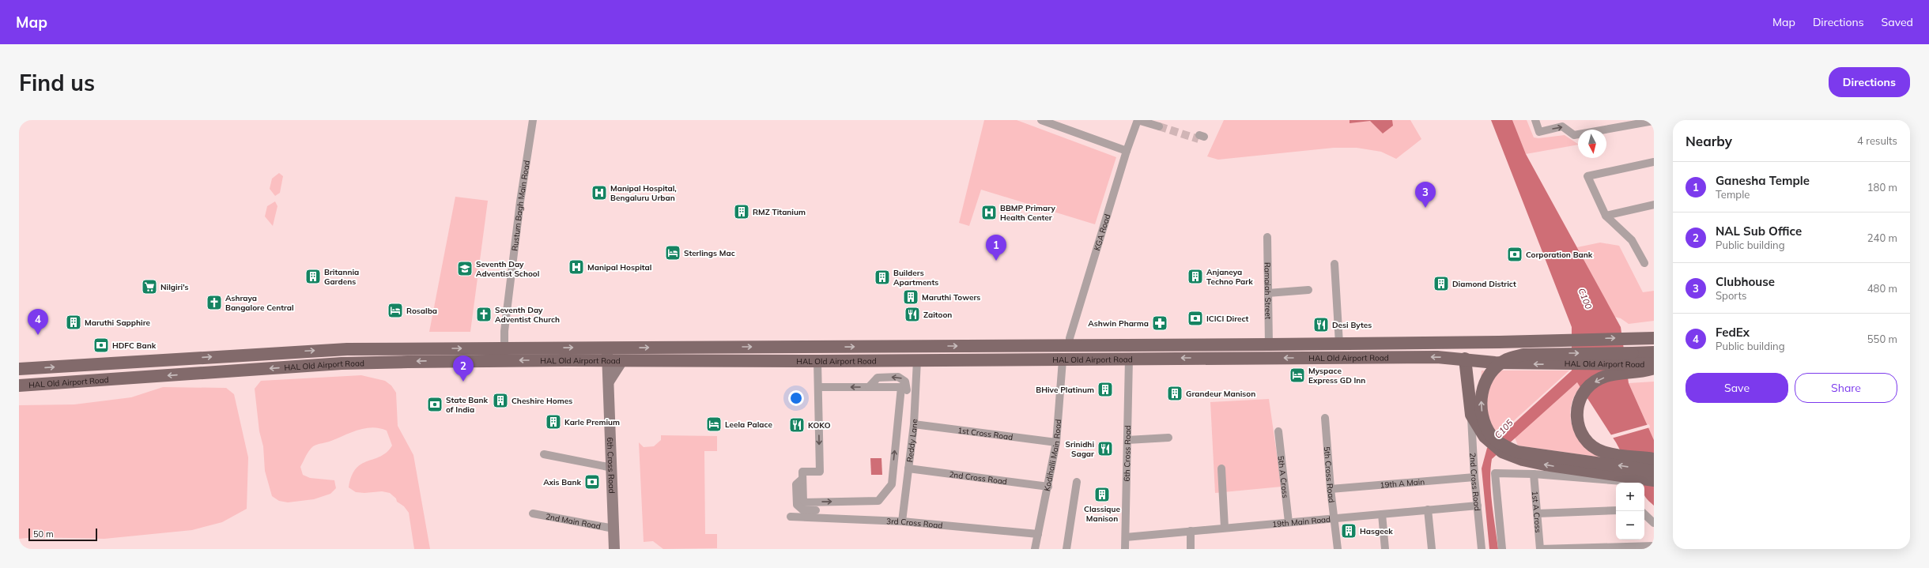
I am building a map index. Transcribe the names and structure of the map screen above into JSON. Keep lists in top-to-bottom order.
{
  "streets": {
    "main road": ["HAL Old Airport Road"],
    "street": [
      "Rustum Bagh Main Road",
      "KGA Road",
      "Ramaiah Street",
      "1st Cross Road",
      "Reddy Lane",
      "6th Cross Road",
      "Kodihalli Main Road",
      "5th Cross Road",
      "2nd Cross Road",
      "5th A Cross",
      "19th A Main",
      "1st A Cross",
      "19th Main Road",
      "2nd Main Road",
      "3rd Cross Road"
    ]
  },
  "crossings": [
    ["Rustum Bagh Main Road", "HAL Old Airport Road"],
    ["KGA Road", "HAL Old Airport Road"],
    ["Ramaiah Street", "HAL Old Airport Road"],
    ["HAL Old Airport Road", "Reddy Lane"],
    ["HAL Old Airport Road", "6th Cross Road"],
    ["HAL Old Airport Road", "Kodihalli Main Road"],
    ["1st Cross Road", "Reddy Lane"],
    ["1st Cross Road", "Kodihalli Main Road"],
    ["Reddy Lane", "2nd Cross Road"],
    ["Reddy Lane", "3rd Cross Road"],
    ["6th Cross Road", "19th Main Road"],
    ["6th Cross Road", "2nd Main Road"],
    ["Kodihalli Main Road", "2nd Cross Road"],
    ["Kodihalli Main Road", "3rd Cross Road"],
    ["5th Cross Road", "19th A Main"],
    ["5th Cross Road", "19th Main Road"],
    ["2nd Cross Road", "19th A Main"],
    ["2nd Cross Road", "19th Main Road"],
    ["5th A Cross", "19th Main Road"]
  ],
  "water": ["C100", "C105"],
  "places": {
    "hospital": ["Manipal Hospital, Bengaluru Urban", "BBMP Primary Health Center", "Manipal Hospital"],
    "building": [
      "RMZ Titanium",
      "Britannia Gardens",
      "Anjaneya Techno Park",
      "Builders Apartments",
      "Diamond District",
      "Maruthi Towers",
      "Maruthi Sapphire",
      "BHive Platinum",
      "Grandeur Manison",
      "Cheshire Homes",
      "Karle Premium",
      "Classique Manison",
      "Hasgeek"
    ],
    "hotel": [
      "Sterlings Mac",
      "Rosalba",
      "Myspace Express GD Inn",
      "Leela Palace"
    ],
    "bank": [
      "Corporation Bank",
      "ICICI Direct",
      "HDFC Bank",
      "State Bank of India",
      "Axis Bank"
    ],
    "school or university": ["Seventh Day Adventist School"],
    "supermarket": ["Nilgiri's"],
    "church": ["Ashraya Bangalore Central", "Seventh Day Adventist Church"],
    "restaurant": [
      "Zaitoon",
      "Desi Bytes",
      "KOKO",
      "Srinidhi Sagar"
    ],
    "pharmacy": ["Ashwin Pharma"]
  },
  "scale_bar": "50 m",
  "north": "bottom",
  "page": {
    "header": "Map",
    "nav": ["Map", "Directions", "Saved"],
    "buttons": [
      "Directions",
      ["Save", "Share"]
    ],
    "title": "Find us",
    "heading": ["Nearby", "4 results"],
    "list": [
      {
        "mark": "1",
        "name": "Ganesha Temple",
        "note": "Temple",
        "value": "180 m"
      },
      {
        "mark": "2",
        "name": "NAL Sub Office",
        "note": "Public building",
        "value": "240 m"
      },
      {
        "mark": "3",
        "name": "Clubhouse",
        "note": "Sports",
        "value": "480 m"
      },
      {
        "mark": "4",
        "name": "FedEx",
        "note": "Public building",
        "value": "550 m"
      }
    ],
    "pins": [
      "3",
      "1",
      "4",
      "2"
    ],
    "map_buttons": ["+", "−"],
    "scale": "50 m"
  }
}
